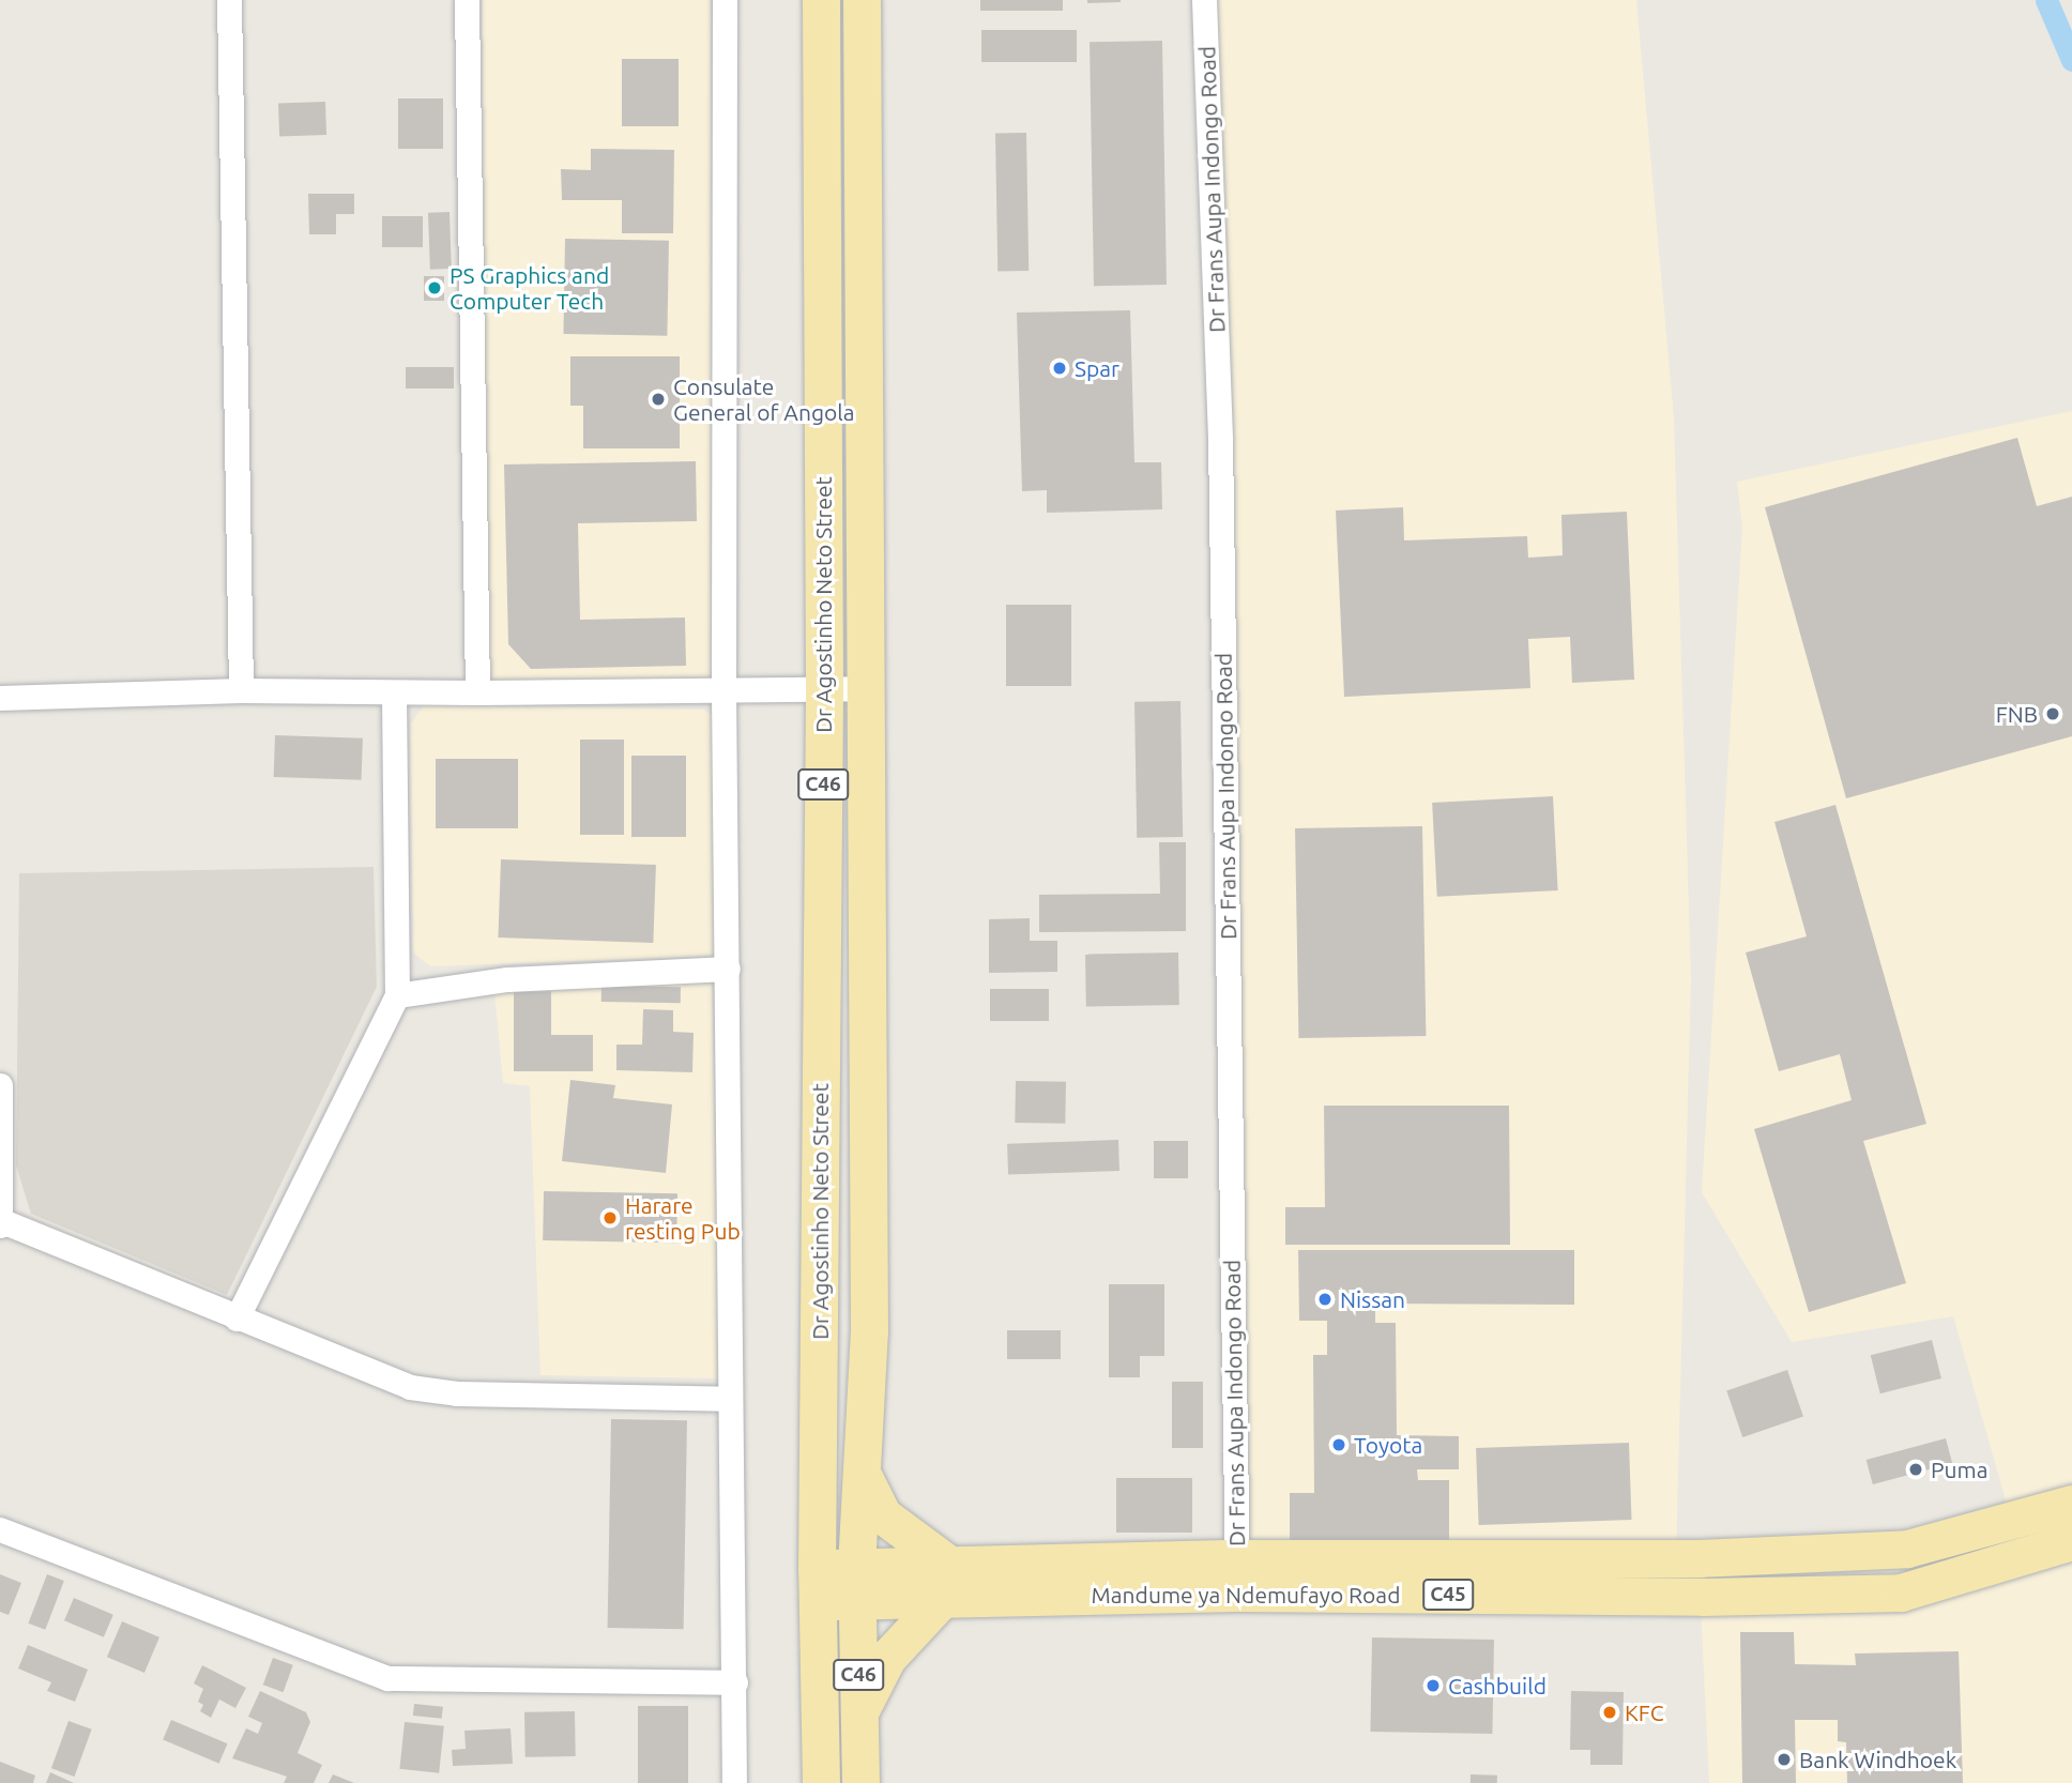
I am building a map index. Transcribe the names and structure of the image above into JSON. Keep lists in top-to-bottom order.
{
  "streets": {
    "main road": [
      "Dr Agostinho Neto Street",
      "C46",
      "Mandume ya Ndemufayo Road",
      "C45"
    ],
    "street": ["Dr Frans Aupa Indongo Road"]
  },
  "crossings": [
    ["Dr Frans Aupa Indongo Road", "Mandume ya Ndemufayo Road"],
    ["Dr Agostinho Neto Street", "C46"],
    ["Dr Agostinho Neto Street", "Mandume ya Ndemufayo Road"],
    ["C46", "Mandume ya Ndemufayo Road"]
  ],
  "places": [
    "PS Graphics and Computer Tech",
    "Spar",
    "Consulate General of Angola",
    "FNB",
    "Harare resting Pub",
    "Nissan",
    "Toyota",
    "Puma",
    "Cashbuild",
    "KFC",
    "Bank Windhoek"
  ]
}
